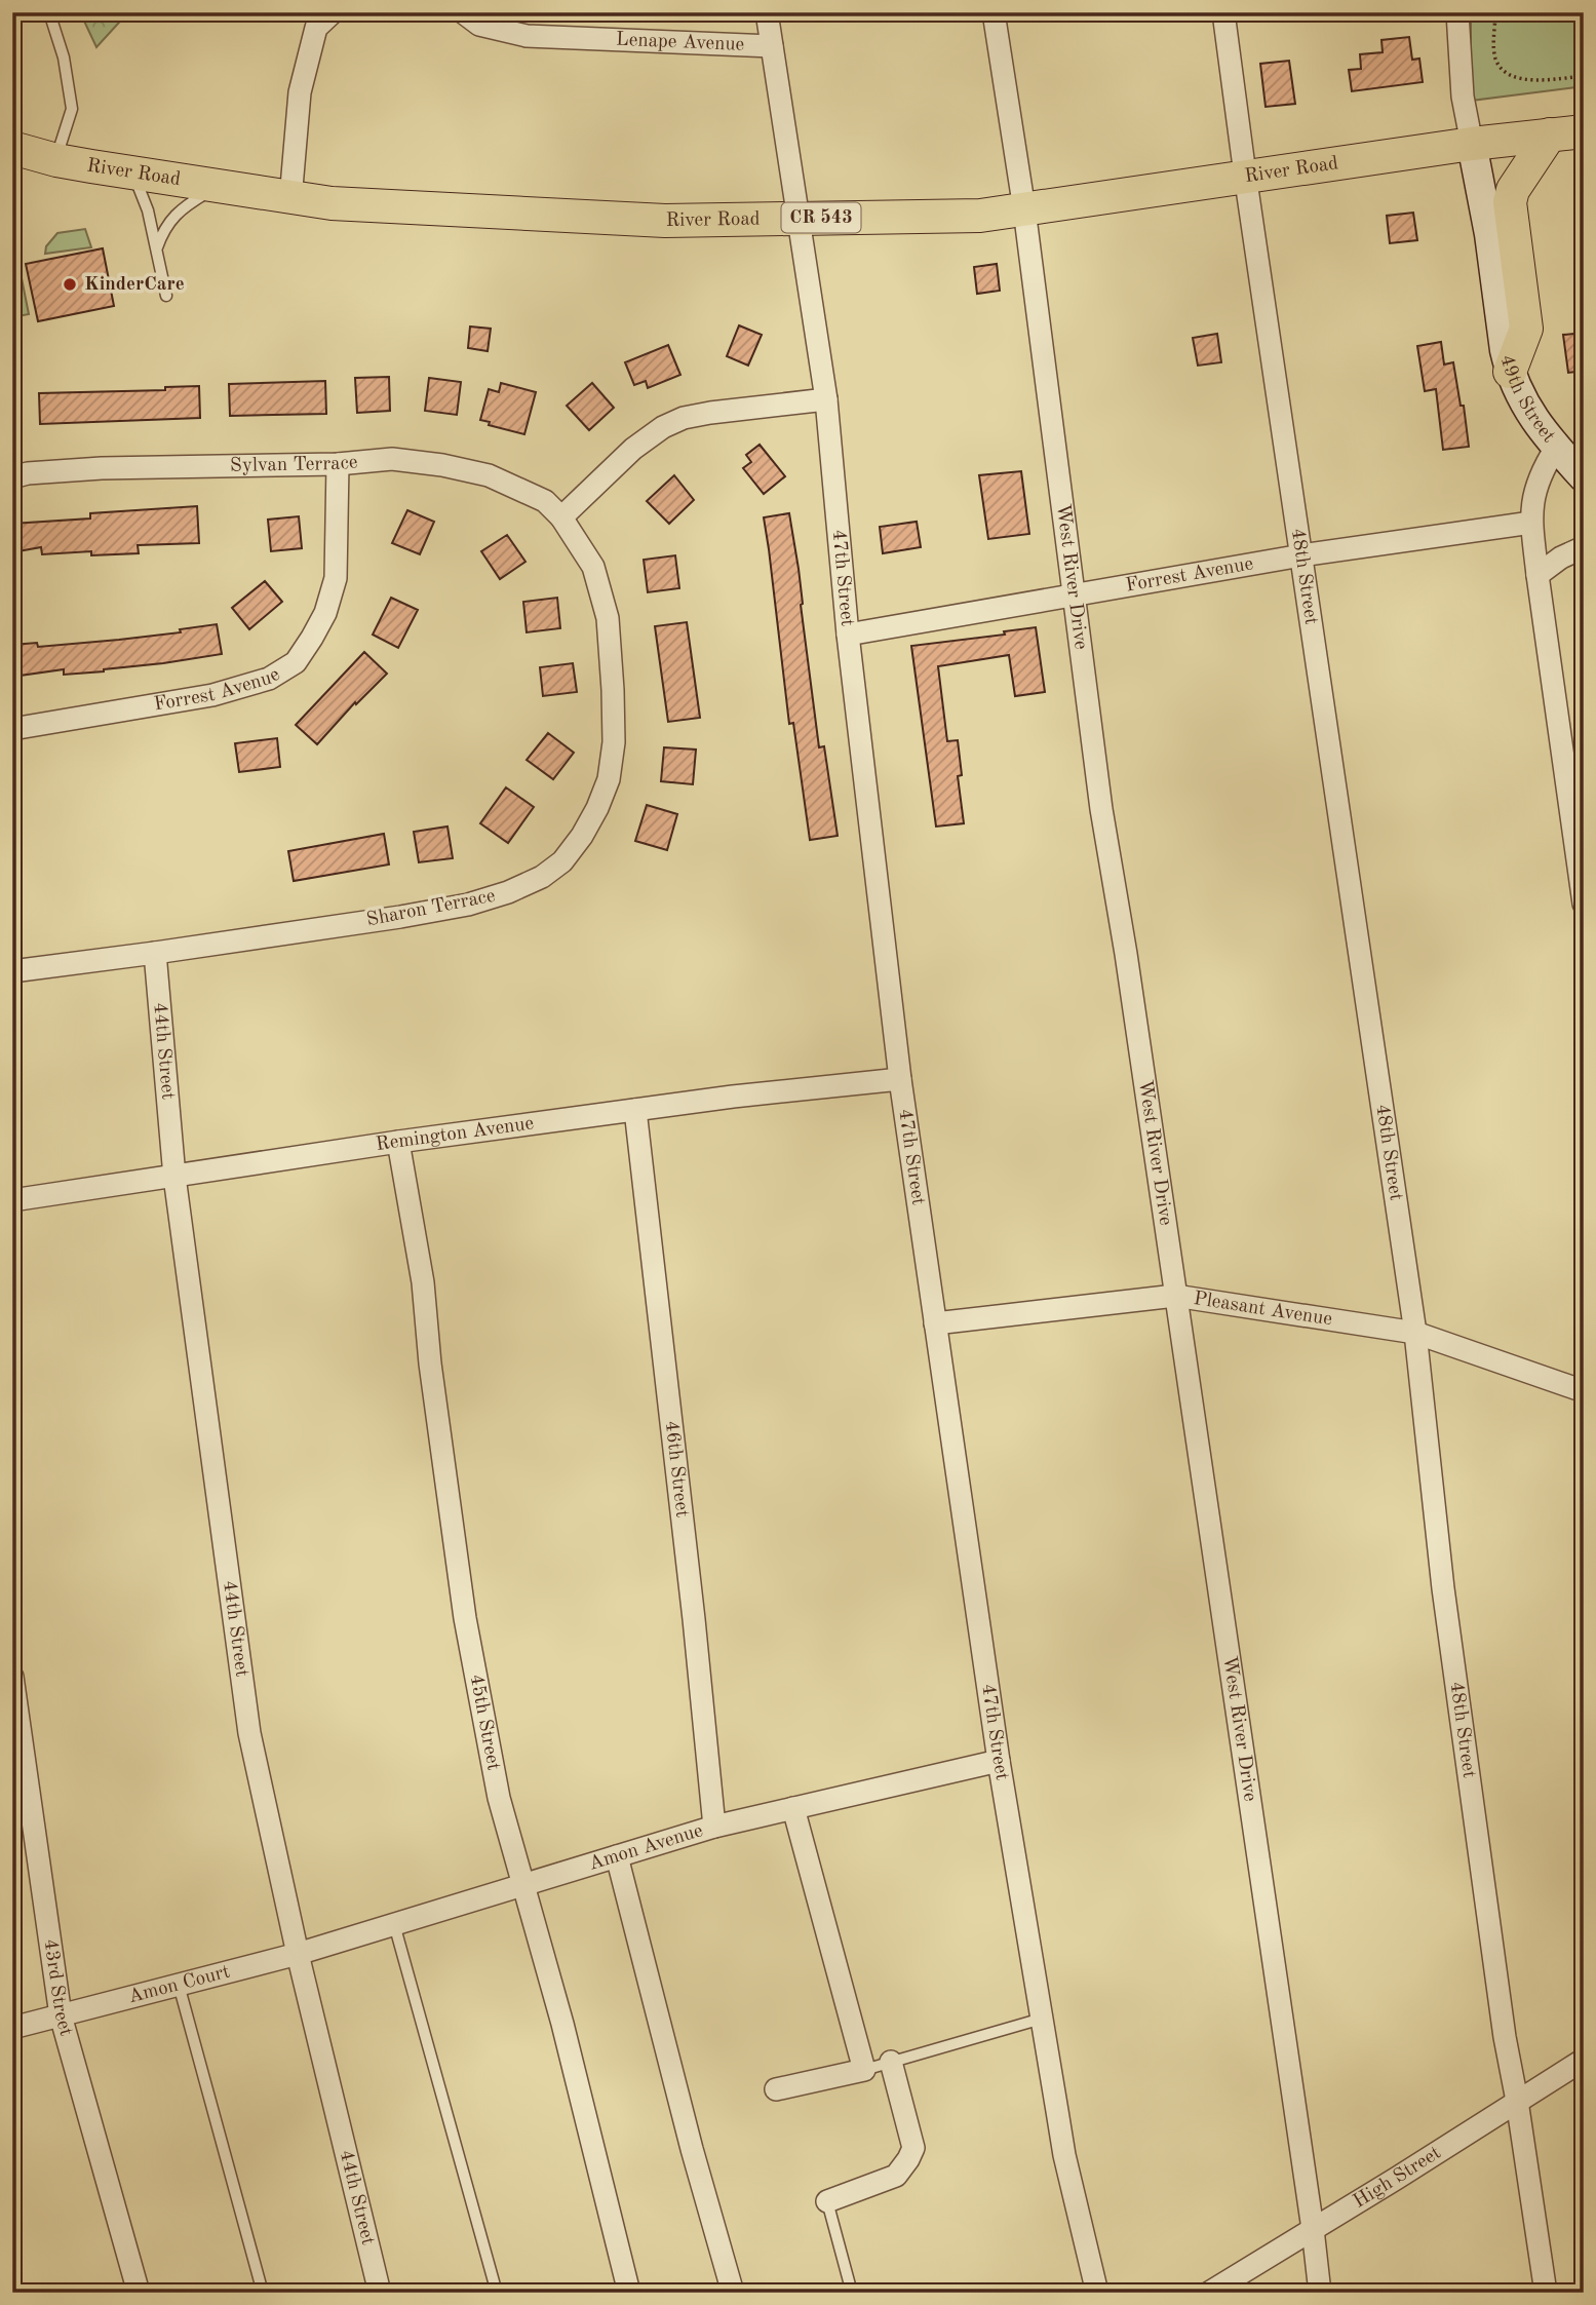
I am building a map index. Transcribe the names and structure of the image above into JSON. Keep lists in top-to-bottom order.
{
  "streets": {
    "main road": ["River Road", "CR 543", "49th Street"],
    "street": [
      "Lenape Avenue",
      "Sylvan Terrace",
      "Forrest Avenue",
      "48th Street",
      "West River Drive",
      "47th Street",
      "Sharon Terrace",
      "44th Street",
      "Remington Avenue",
      "Pleasant Avenue",
      "46th Street",
      "45th Street",
      "Amon Avenue",
      "Amon Court",
      "43rd Street",
      "High Street"
    ]
  },
  "crossings": [
    ["Lenape Avenue", "47th Street"],
    ["River Road", "49th Street"],
    ["River Road", "48th Street"],
    ["River Road", "West River Drive"],
    ["River Road", "47th Street"],
    ["49th Street", "Forrest Avenue"],
    ["Sylvan Terrace", "Forrest Avenue"],
    ["Sylvan Terrace", "Sharon Terrace"],
    ["Forrest Avenue", "48th Street"],
    ["Forrest Avenue", "West River Drive"],
    ["Forrest Avenue", "47th Street"],
    ["48th Street", "Pleasant Avenue"],
    ["48th Street", "High Street"],
    ["West River Drive", "Pleasant Avenue"],
    ["West River Drive", "High Street"],
    ["47th Street", "Remington Avenue"],
    ["47th Street", "Pleasant Avenue"],
    ["47th Street", "Amon Avenue"],
    ["Sharon Terrace", "44th Street"],
    ["44th Street", "Remington Avenue"],
    ["44th Street", "Amon Avenue"],
    ["44th Street", "Amon Court"],
    ["Remington Avenue", "46th Street"],
    ["Remington Avenue", "45th Street"],
    ["46th Street", "Amon Avenue"],
    ["45th Street", "Amon Avenue"],
    ["Amon Avenue", "Amon Court"],
    ["Amon Court", "43rd Street"]
  ],
  "places": ["KinderCare"]
}
